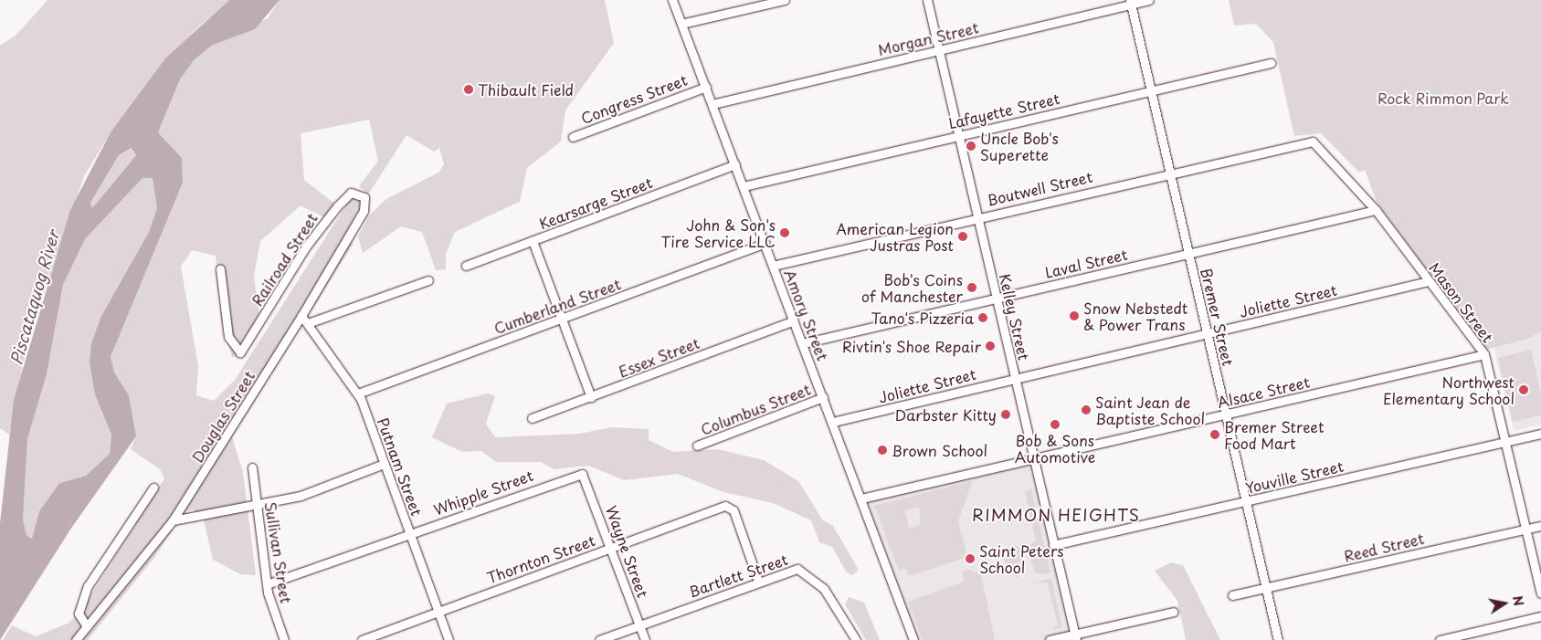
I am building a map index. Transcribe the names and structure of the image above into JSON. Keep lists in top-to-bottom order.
{
  "streets": {
    "street": [
      "Morgan Street",
      "Congress Street",
      "Lafayette Street",
      "Boutwell Street",
      "Kearsarge Street",
      "Railroad Street",
      "Laval Street",
      "Joliette Street",
      "Mason Street",
      "Cumberland Street",
      "Amory Street",
      "Kelley Street",
      "Bremer Street",
      "Essex Street",
      "Alsace Street",
      "Columbus Street",
      "Douglas Street",
      "Putnam Street",
      "Youville Street",
      "Whipple Street",
      "Reed Street",
      "Wayne Street",
      "Sullivan Street",
      "Thornton Street",
      "Bartlett Street"
    ]
  },
  "crossings": [
    ["Morgan Street", "Amory Street"],
    ["Morgan Street", "Kelley Street"],
    ["Morgan Street", "Bremer Street"],
    ["Congress Street", "Amory Street"],
    ["Lafayette Street", "Amory Street"],
    ["Lafayette Street", "Kelley Street"],
    ["Lafayette Street", "Bremer Street"],
    ["Boutwell Street", "Mason Street"],
    ["Boutwell Street", "Amory Street"],
    ["Boutwell Street", "Kelley Street"],
    ["Boutwell Street", "Bremer Street"],
    ["Kearsarge Street", "Amory Street"],
    ["Railroad Street", "Douglas Street"],
    ["Laval Street", "Mason Street"],
    ["Laval Street", "Amory Street"],
    ["Laval Street", "Kelley Street"],
    ["Laval Street", "Bremer Street"],
    ["Joliette Street", "Mason Street"],
    ["Joliette Street", "Amory Street"],
    ["Joliette Street", "Kelley Street"],
    ["Joliette Street", "Bremer Street"],
    ["Mason Street", "Alsace Street"],
    ["Mason Street", "Youville Street"],
    ["Mason Street", "Reed Street"],
    ["Cumberland Street", "Amory Street"],
    ["Cumberland Street", "Putnam Street"],
    ["Amory Street", "Essex Street"],
    ["Amory Street", "Alsace Street"],
    ["Amory Street", "Columbus Street"],
    ["Kelley Street", "Alsace Street"],
    ["Kelley Street", "Youville Street"],
    ["Bremer Street", "Alsace Street"],
    ["Bremer Street", "Youville Street"],
    ["Bremer Street", "Reed Street"],
    ["Douglas Street", "Putnam Street"],
    ["Putnam Street", "Whipple Street"],
    ["Putnam Street", "Thornton Street"],
    ["Whipple Street", "Wayne Street"],
    ["Whipple Street", "Sullivan Street"],
    ["Wayne Street", "Thornton Street"],
    ["Wayne Street", "Bartlett Street"],
    ["Thornton Street", "Bartlett Street"]
  ],
  "districts": ["RIMMON HEIGHTS"],
  "water": ["Piscataquog River"],
  "parks": ["Rock Rimmon Park"],
  "places": [
    "Thibault Field",
    "Uncle Bob's Superette",
    "John & Son's Tire Service LLC",
    "American Legion Justras Post",
    "Bob's Coins of Manchester",
    "Snow Nebstedt & Power Trans",
    "Tano's Pizzeria",
    "Rivtin's Shoe Repair",
    "Northwest Elementary School",
    "Saint Jean de Baptiste School",
    "Darbster Kitty",
    "Bob & Sons Automotive",
    "Bremer Street Food Mart",
    "Brown School",
    "Saint Peters School"
  ],
  "north": "right"
}
